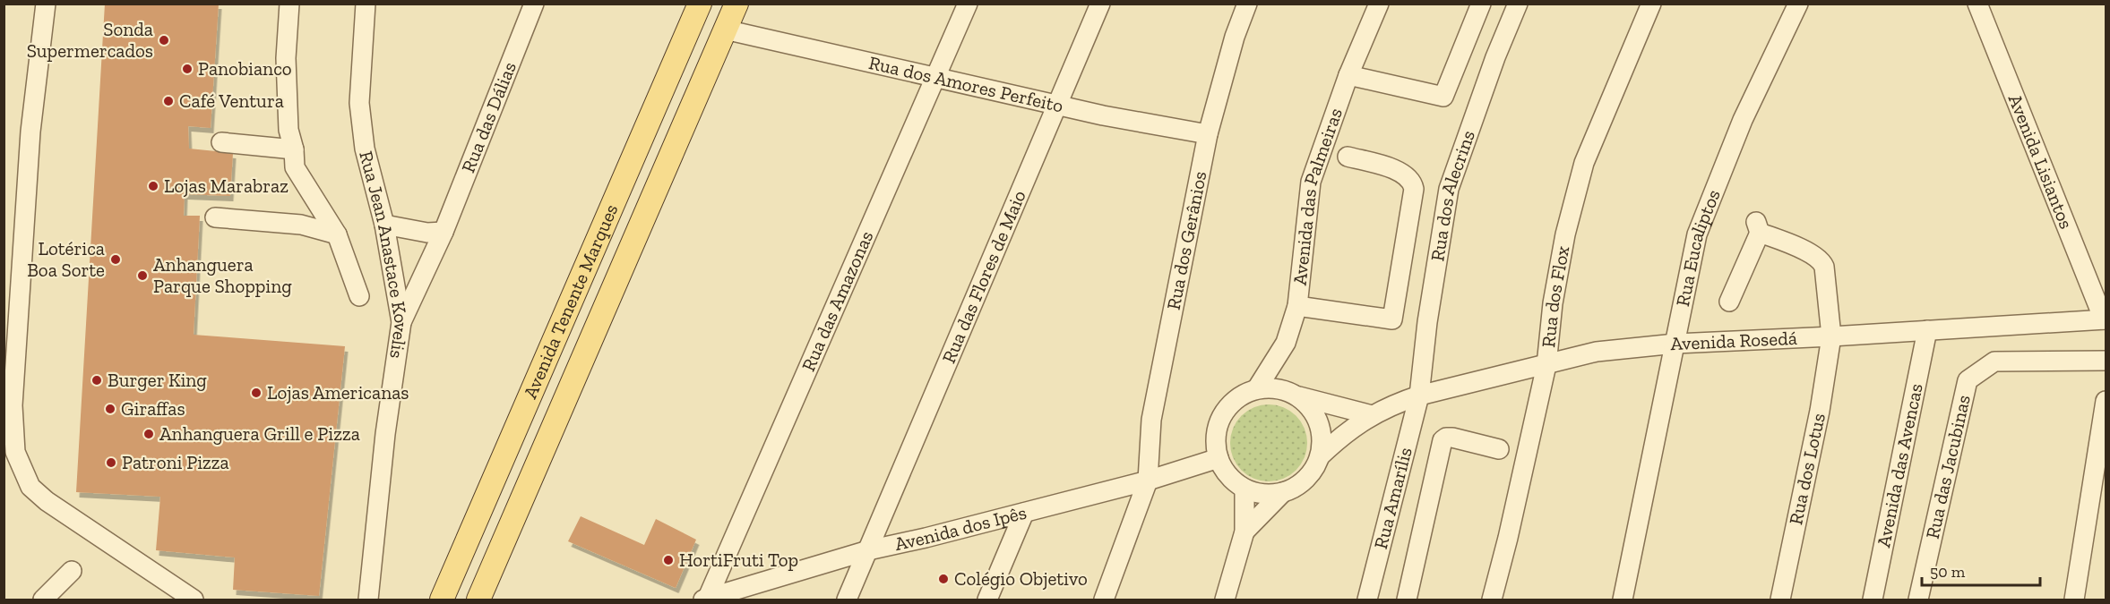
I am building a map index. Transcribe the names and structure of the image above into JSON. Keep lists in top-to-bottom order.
{
  "streets": {
    "main road": ["Avenida Tenente Marques"],
    "street": [
      "Rua dos Amores Perfeito",
      "Rua das Dálias",
      "Avenida Lisiantos",
      "Rua dos Alecrins",
      "Avenida das Palmeiras",
      "Rua dos Gerânios",
      "Rua Eucaliptos",
      "Rua Jean Anastace Kovelis",
      "Rua das Flores de Maio",
      "Rua dos Flox",
      "Rua das Amazonas",
      "Avenida Rosedá",
      "Avenida das Avencas",
      "Rua das Jacubinas",
      "Rua dos Lotus",
      "Rua Amarílis",
      "Avenida dos Ipês"
    ]
  },
  "crossings": [
    ["Rua dos Amores Perfeito", "Rua dos Gerânios"],
    ["Rua dos Amores Perfeito", "Rua das Flores de Maio"],
    ["Rua dos Amores Perfeito", "Rua das Amazonas"],
    ["Rua dos Amores Perfeito", "Avenida Tenente Marques"],
    ["Rua das Dálias", "Rua Jean Anastace Kovelis"],
    ["Avenida Lisiantos", "Avenida Rosedá"],
    ["Rua dos Alecrins", "Avenida Rosedá"],
    ["Rua dos Alecrins", "Rua Amarílis"],
    ["Avenida das Palmeiras", "Avenida Rosedá"],
    ["Avenida das Palmeiras", "Avenida dos Ipês"],
    ["Rua dos Gerânios", "Avenida dos Ipês"],
    ["Rua Eucaliptos", "Avenida Rosedá"],
    ["Rua das Flores de Maio", "Avenida dos Ipês"],
    ["Rua dos Flox", "Avenida Rosedá"],
    ["Rua das Amazonas", "Avenida dos Ipês"],
    ["Avenida Rosedá", "Avenida das Avencas"],
    ["Avenida Rosedá", "Rua dos Lotus"],
    ["Avenida Rosedá", "Rua Amarílis"],
    ["Avenida Rosedá", "Avenida dos Ipês"]
  ],
  "places": [
    "Sonda Supermercados",
    "Panobianco",
    "Café Ventura",
    "Lojas Marabraz",
    "Lotérica Boa Sorte",
    "Anhanguera Parque Shopping",
    "Burger King",
    "Lojas Americanas",
    "Giraffas",
    "Anhanguera Grill e Pizza",
    "Patroni Pizza",
    "HortiFruti Top",
    "Colégio Objetivo"
  ],
  "scale_bar": "50 m"
}
